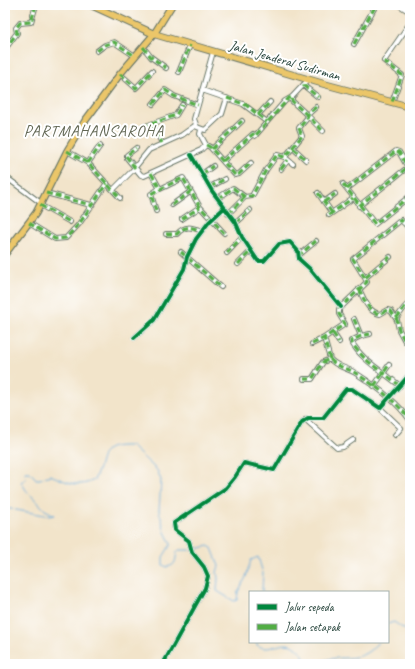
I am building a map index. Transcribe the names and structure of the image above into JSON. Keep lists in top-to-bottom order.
{
  "streets": {
    "highway": ["Jalan Jenderal Sudirman"]
  },
  "districts": ["PARTMAHANSAROHA"],
  "legend": ["Jalur sepeda", "Jalan setapak"]
}
